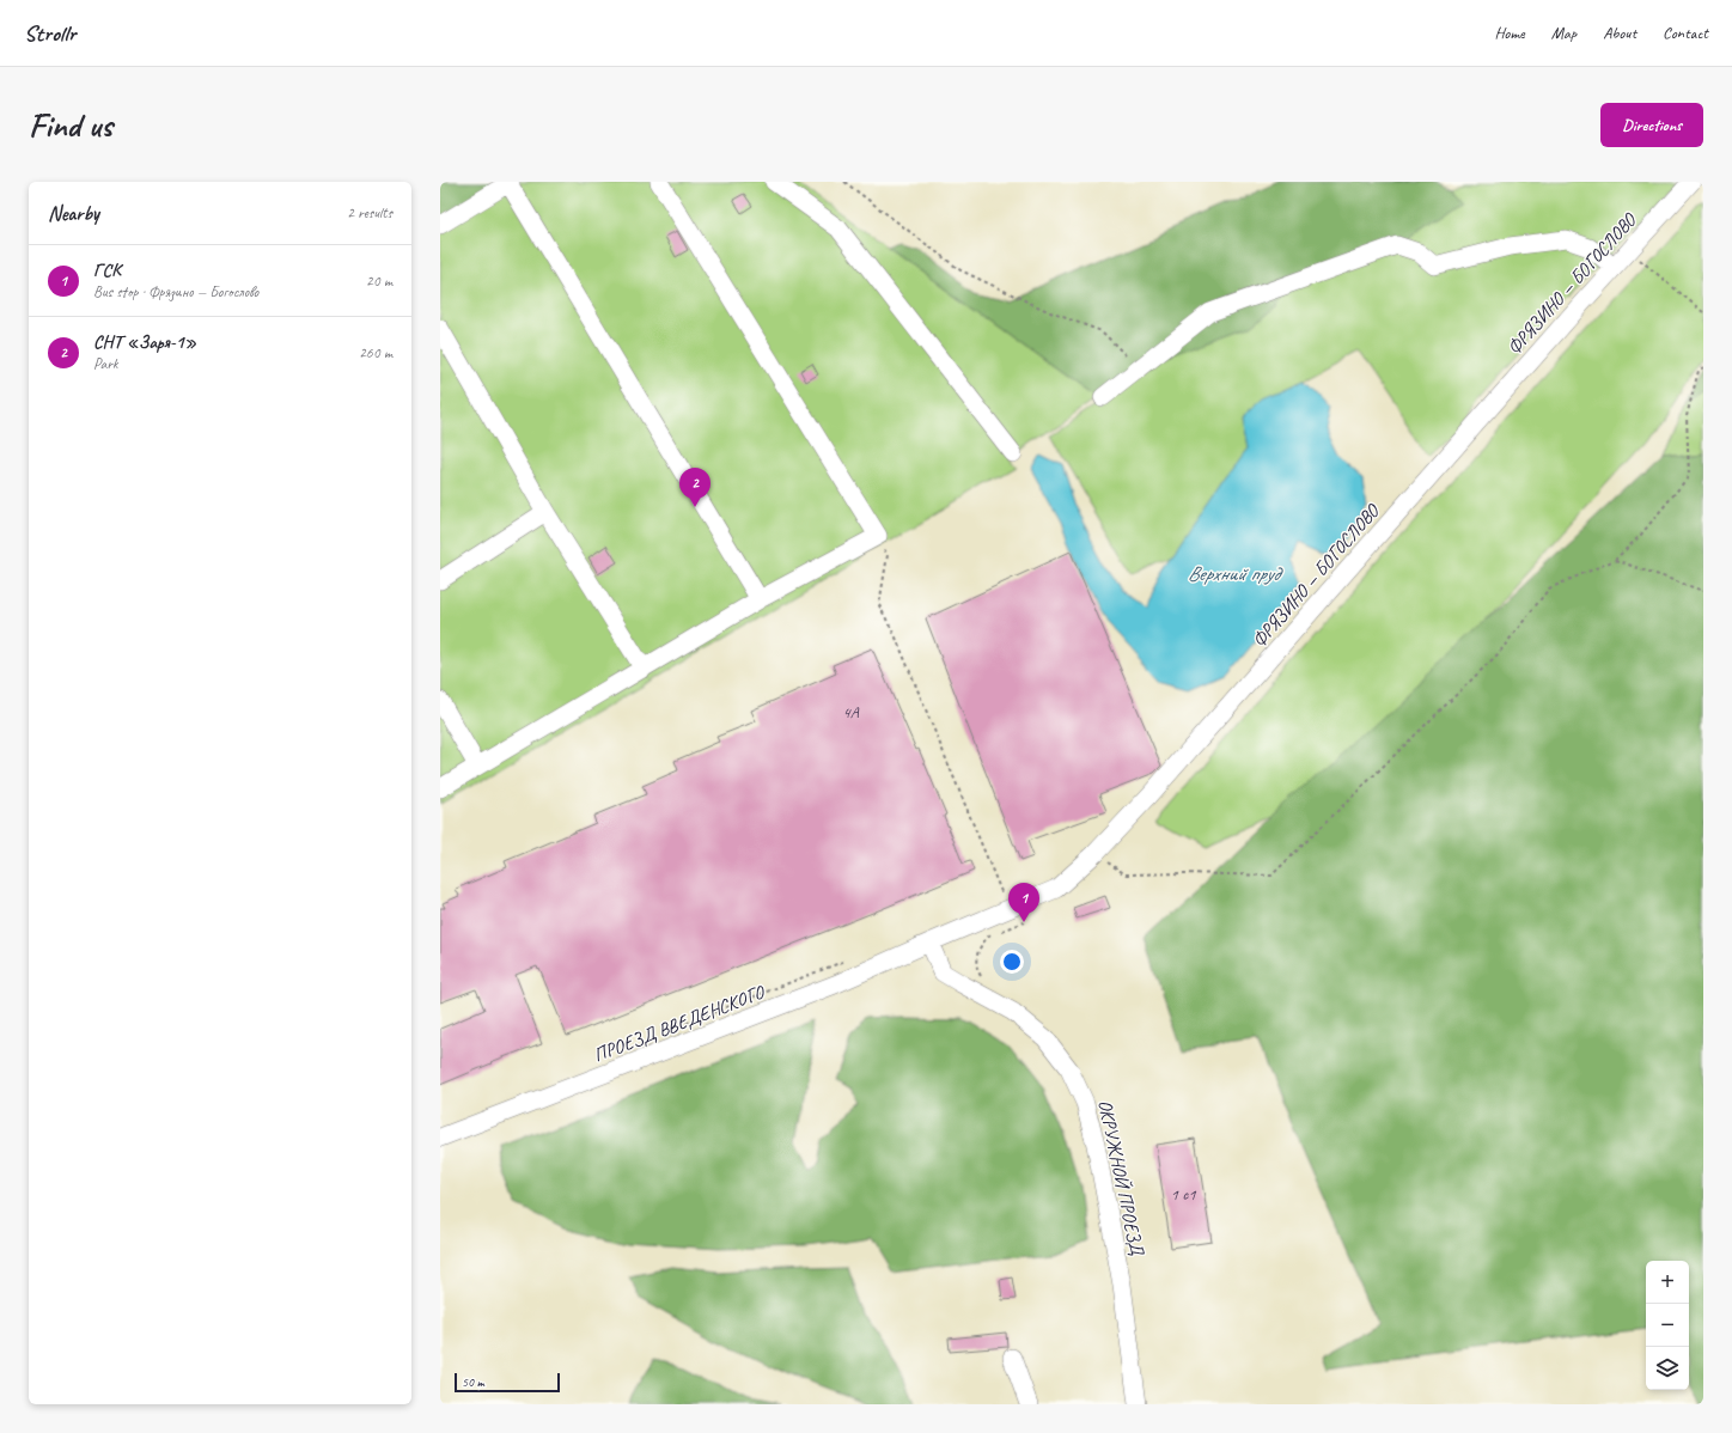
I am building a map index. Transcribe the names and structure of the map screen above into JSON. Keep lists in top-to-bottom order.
{
  "streets": {
    "street": ["ФРЯЗИНО — БОГОСЛОВО", "ПРОЕЗД ВВЕДЕНСКОГО", "ОКРУЖНОЙ ПРОЕЗД"]
  },
  "crossings": [
    ["ФРЯЗИНО — БОГОСЛОВО", "ПРОЕЗД ВВЕДЕНСКОГО"],
    ["ФРЯЗИНО — БОГОСЛОВО", "ОКРУЖНОЙ ПРОЕЗД"],
    ["ПРОЕЗД ВВЕДЕНСКОГО", "ОКРУЖНОЙ ПРОЕЗД"]
  ],
  "water": ["Верхний пруд"],
  "house_numbers": ["4А", "1 с1"],
  "scale_bar": "50 m",
  "page": {
    "header": "Strollr",
    "nav": [
      "Home",
      "Map",
      "About",
      "Contact"
    ],
    "buttons": "Directions",
    "title": "Find us",
    "heading": ["Nearby", "2 results"],
    "list": [
      {
        "mark": "1",
        "name": "ГСК",
        "note": "Bus stop · Фрязино — Богослово",
        "value": "20 m"
      },
      {
        "mark": "2",
        "name": "СНТ «Заря-1»",
        "note": "Park",
        "value": "260 m"
      }
    ],
    "pins": ["2", "1"],
    "map_buttons": ["+", "−"],
    "scale": "50 m"
  }
}
